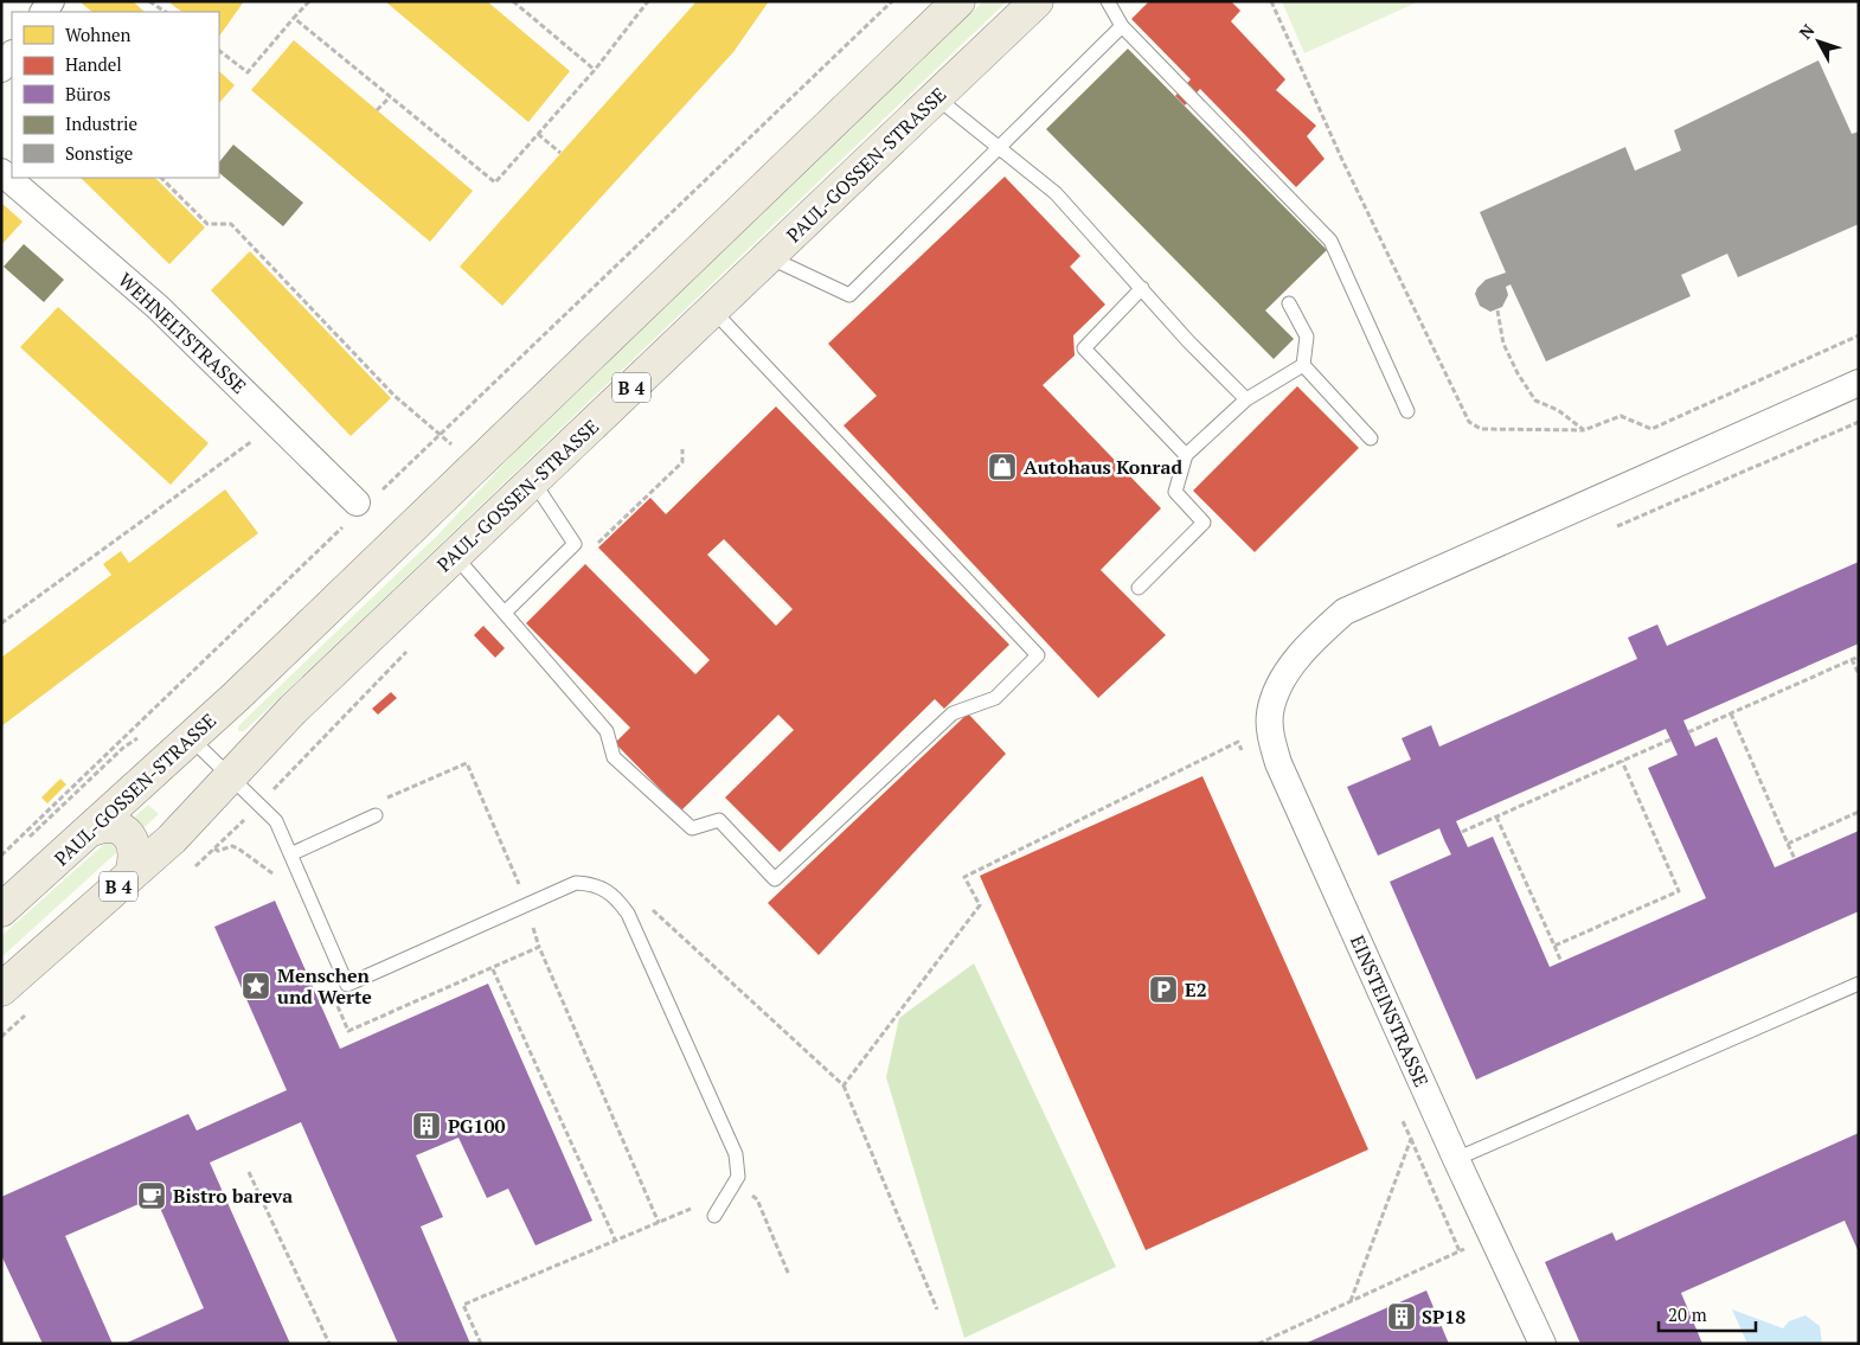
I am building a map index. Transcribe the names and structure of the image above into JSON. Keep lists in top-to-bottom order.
{
  "streets": {
    "main road": ["PAUL-GOSSEN-STRASSE", "B 4"],
    "street": ["WEHNELTSTRASSE", "EINSTEINSTRASSE"]
  },
  "crossings": [
    ["PAUL-GOSSEN-STRASSE", "B 4"]
  ],
  "places": {
    "shop": ["Autohaus Konrad"],
    "place": ["Menschen und Werte"],
    "parking": ["E2"],
    "building": ["PG100", "SP18"],
    "cafe": ["Bistro bareva"]
  },
  "legend": [
    "Wohnen",
    "Handel",
    "Büros",
    "Industrie",
    "Sonstige"
  ],
  "scale_bar": "20 m",
  "north": "top left"
}
